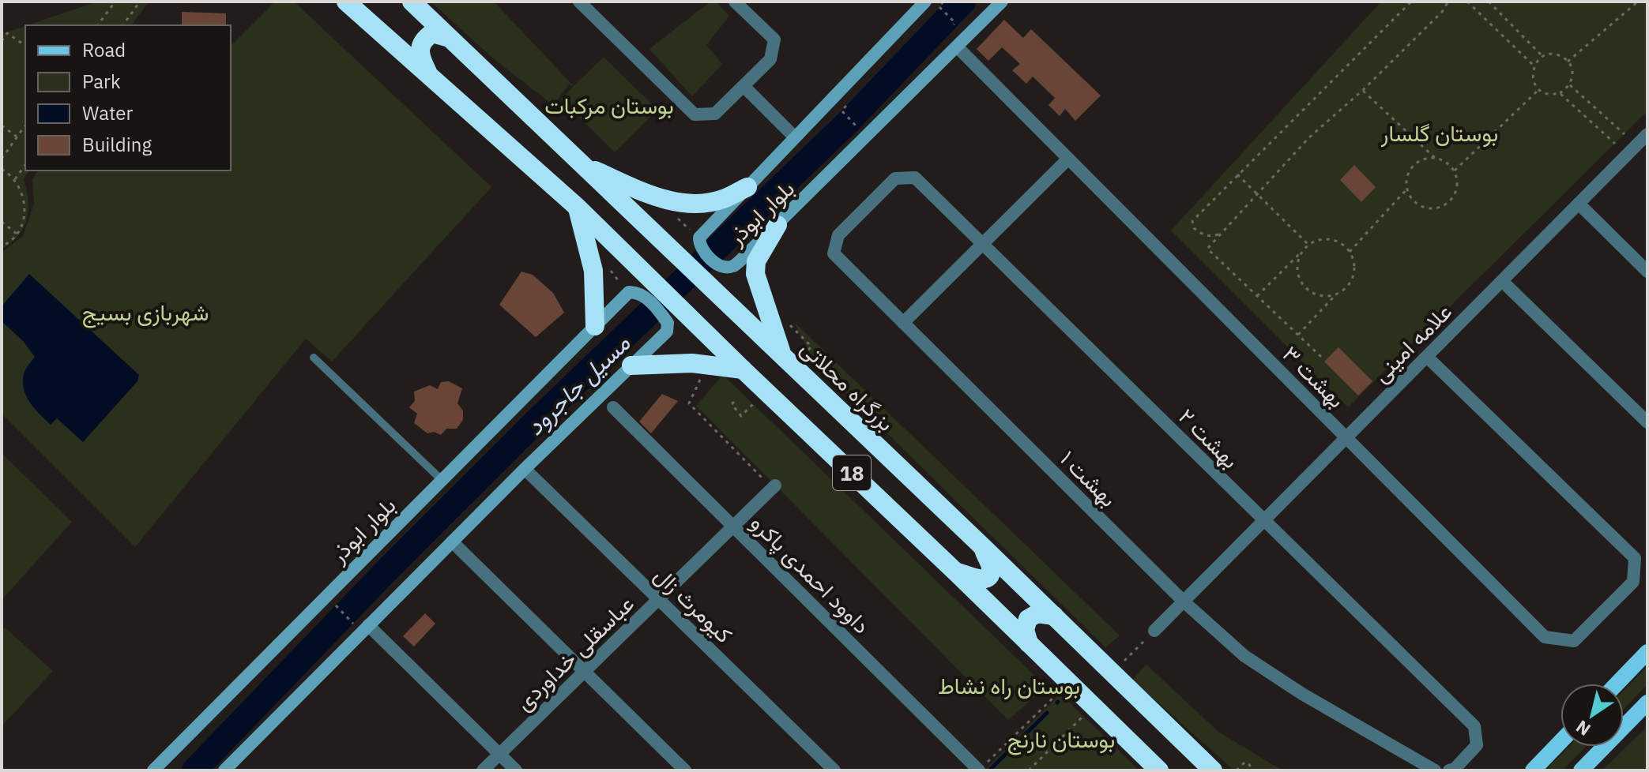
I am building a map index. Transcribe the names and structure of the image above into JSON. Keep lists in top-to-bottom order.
{
  "streets": {
    "highway": ["بزرگراه محلاتی", "18"],
    "main road": ["بلوار ابوذر"],
    "street": [
      "علامه امینی",
      "بهشت ۳",
      "بهشت ۲",
      "بهشت ۱",
      "داوود احمدی پاکرو",
      "کیومرث زال",
      "عباسقلی خداوردی"
    ]
  },
  "crossings": [
    ["بلوار ابوذر", "بهشت ۳"],
    ["بلوار ابوذر", "18"],
    ["علامه امینی", "بهشت ۳"],
    ["علامه امینی", "بهشت ۲"],
    ["علامه امینی", "بهشت ۱"],
    ["بهشت ۲", "بهشت ۱"],
    ["داوود احمدی پاکرو", "عباسقلی خداوردی"],
    ["کیومرث زال", "عباسقلی خداوردی"]
  ],
  "water": ["مسیل جاجرود"],
  "parks": [
    "بوستان مرکبات",
    "بوستان گلسار",
    "شهربازی بسیج",
    "بوستان راه نشاط",
    "بوستان نارنج"
  ],
  "legend": [
    "Road",
    "Park",
    "Water",
    "Building"
  ],
  "north": "bottom left"
}
